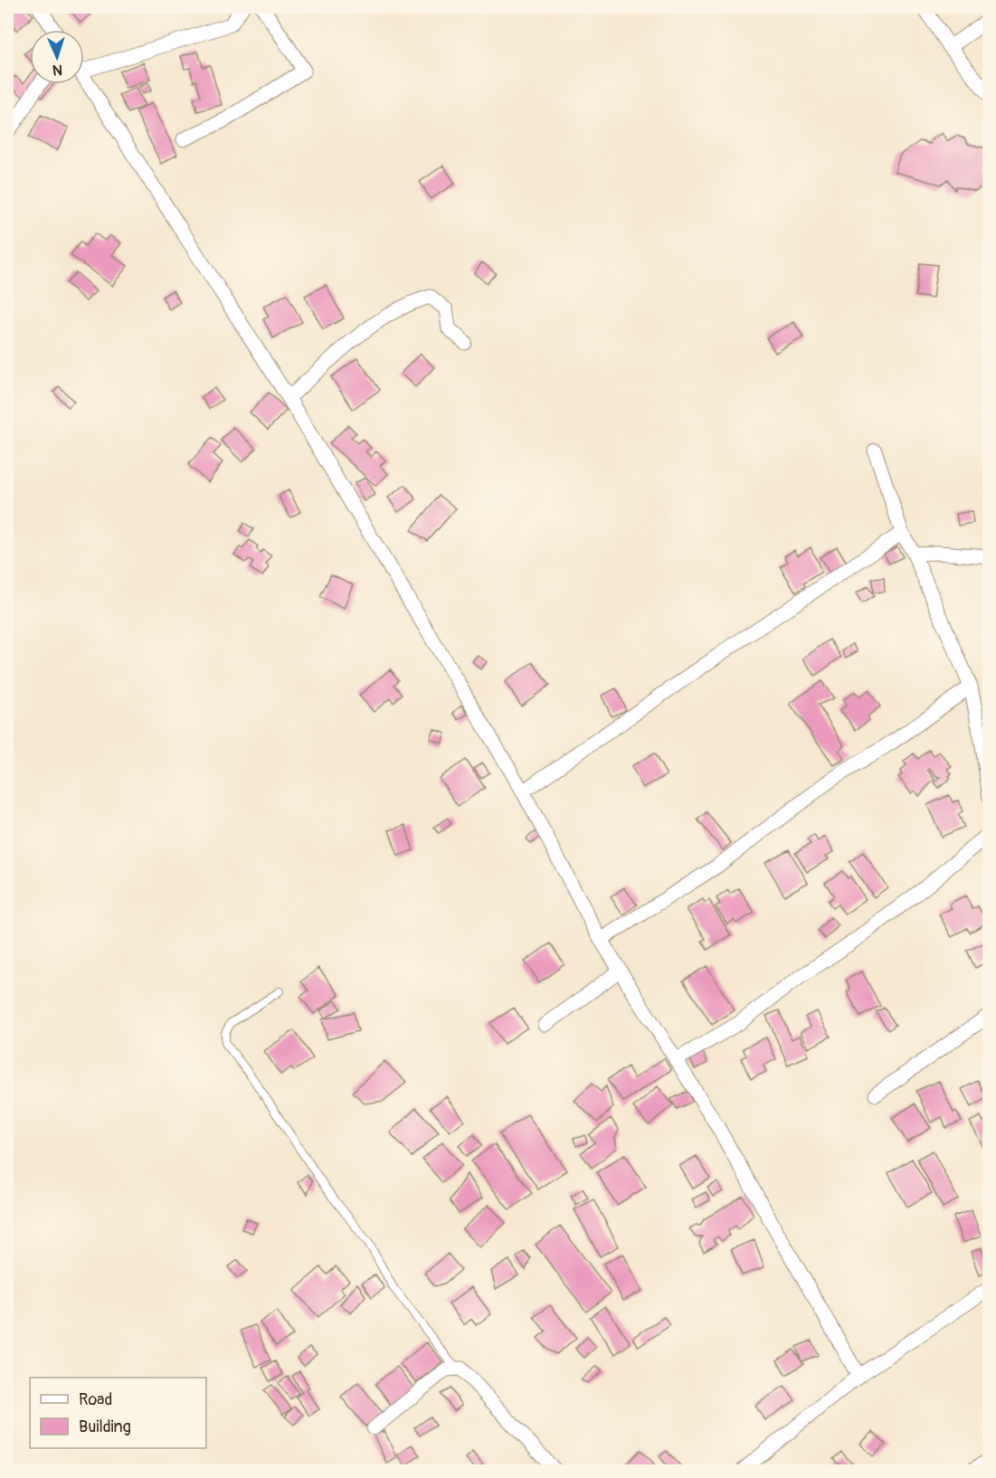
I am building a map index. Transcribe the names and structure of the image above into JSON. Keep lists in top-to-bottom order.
{
  "legend": ["Road", "Building"],
  "north": "bottom"
}
